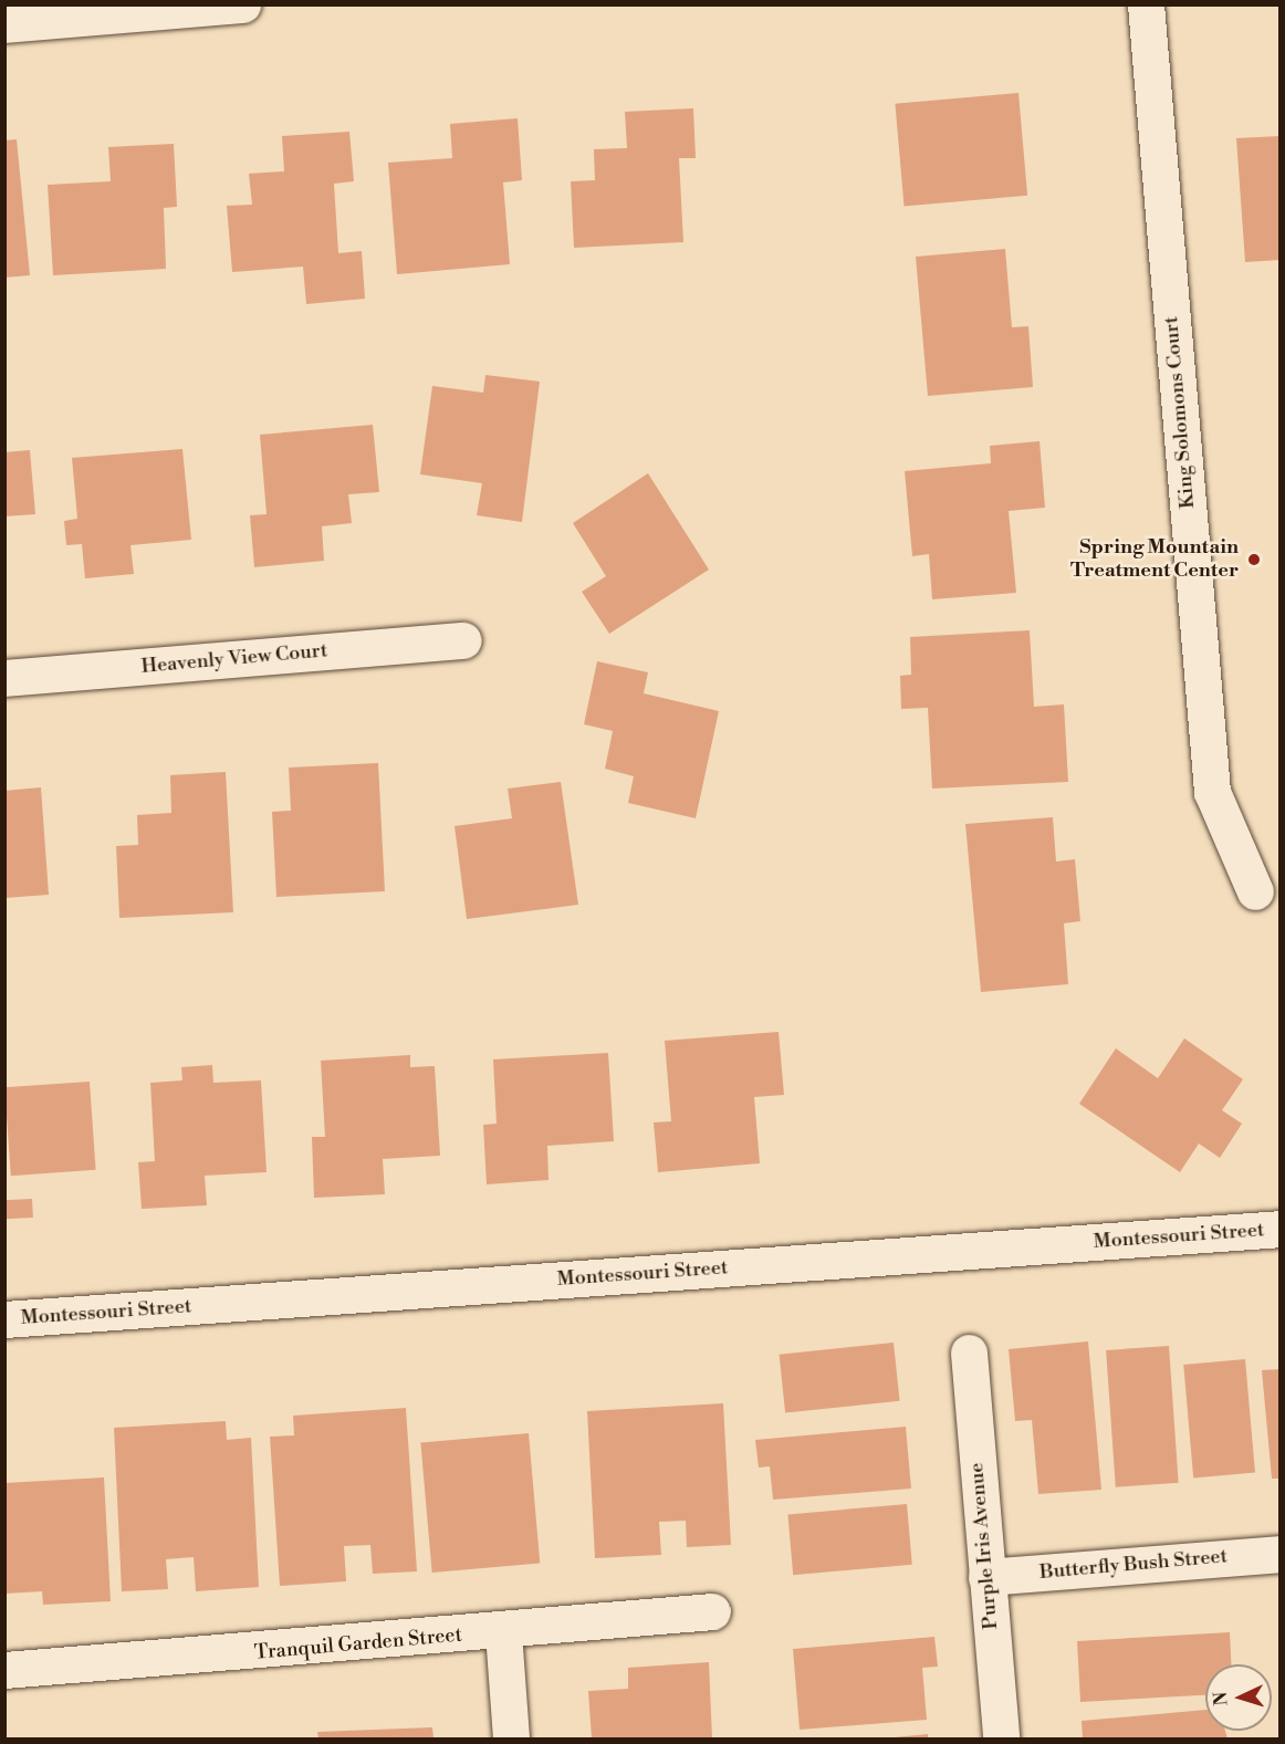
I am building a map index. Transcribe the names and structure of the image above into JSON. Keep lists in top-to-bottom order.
{
  "streets": {
    "street": [
      "King Solomons Court",
      "Heavenly View Court",
      "Montessouri Street",
      "Purple Iris Avenue",
      "Butterfly Bush Street",
      "Tranquil Garden Street"
    ]
  },
  "crossings": [
    ["Purple Iris Avenue", "Butterfly Bush Street"]
  ],
  "places": ["Spring Mountain Treatment Center"],
  "north": "left"
}
